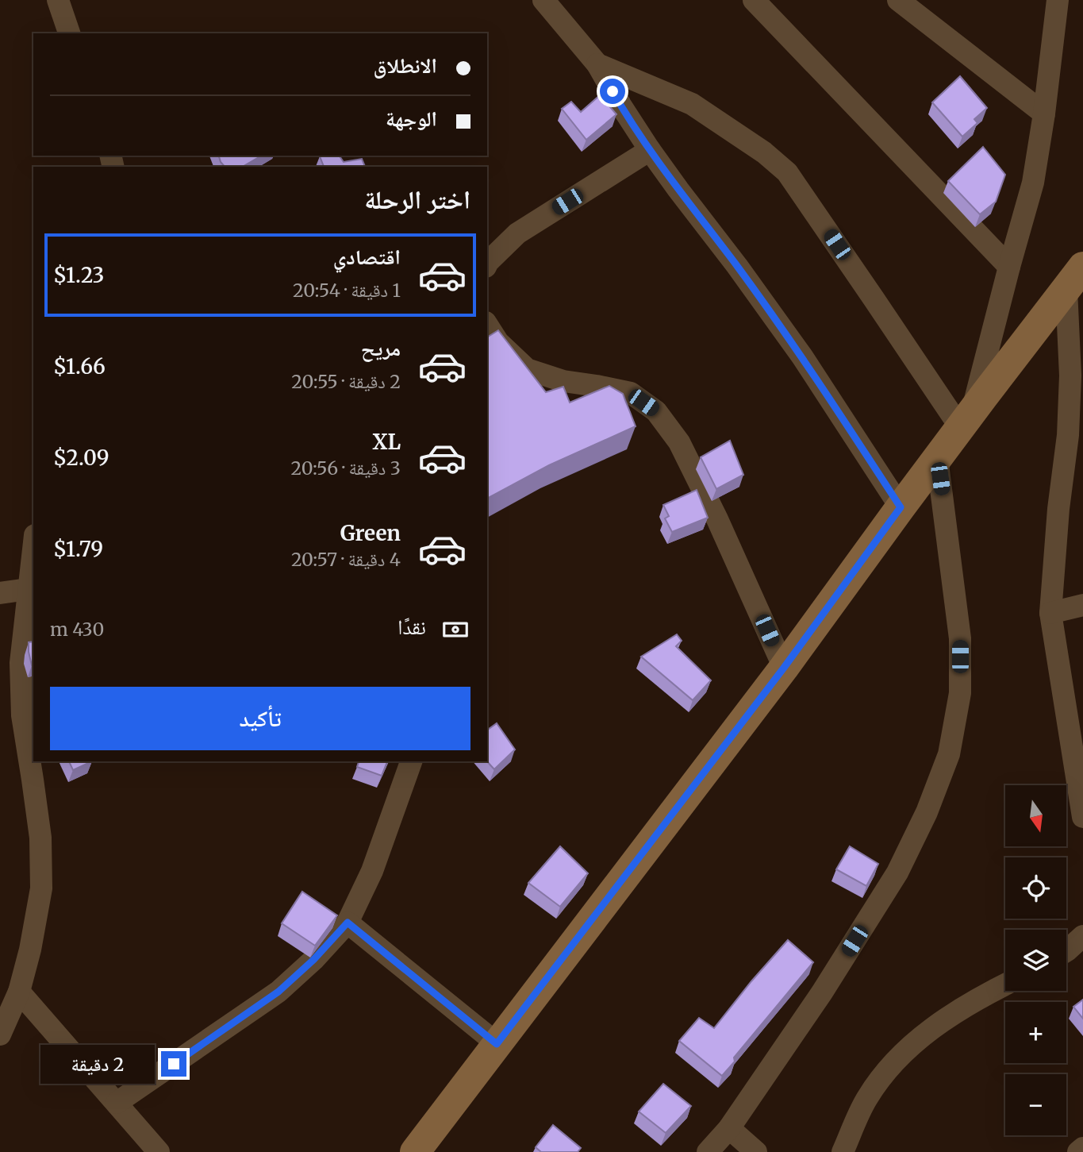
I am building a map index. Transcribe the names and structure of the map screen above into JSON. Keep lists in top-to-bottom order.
{
  "north": "bottom",
  "page": {
    "banner": ["الانطلاق", "الوجهة"],
    "heading": "اختر الرحلة",
    "list": [
      {
        "name": "اقتصادي",
        "note": "1 دقيقة · 20:54",
        "value": "$1.23"
      },
      {
        "name": "مريح",
        "note": "2 دقيقة · 20:55",
        "value": "$1.66"
      },
      {
        "name": "XL",
        "note": "3 دقيقة · 20:56",
        "value": "$2.09"
      },
      {
        "name": "Green",
        "note": "4 دقيقة · 20:57",
        "value": "$1.79"
      }
    ],
    "pay": ["نقدًا", "430 m"],
    "buttons": "تأكيد",
    "map_buttons": ["+", "−"],
    "bubble": "2 دقيقة"
  }
}
